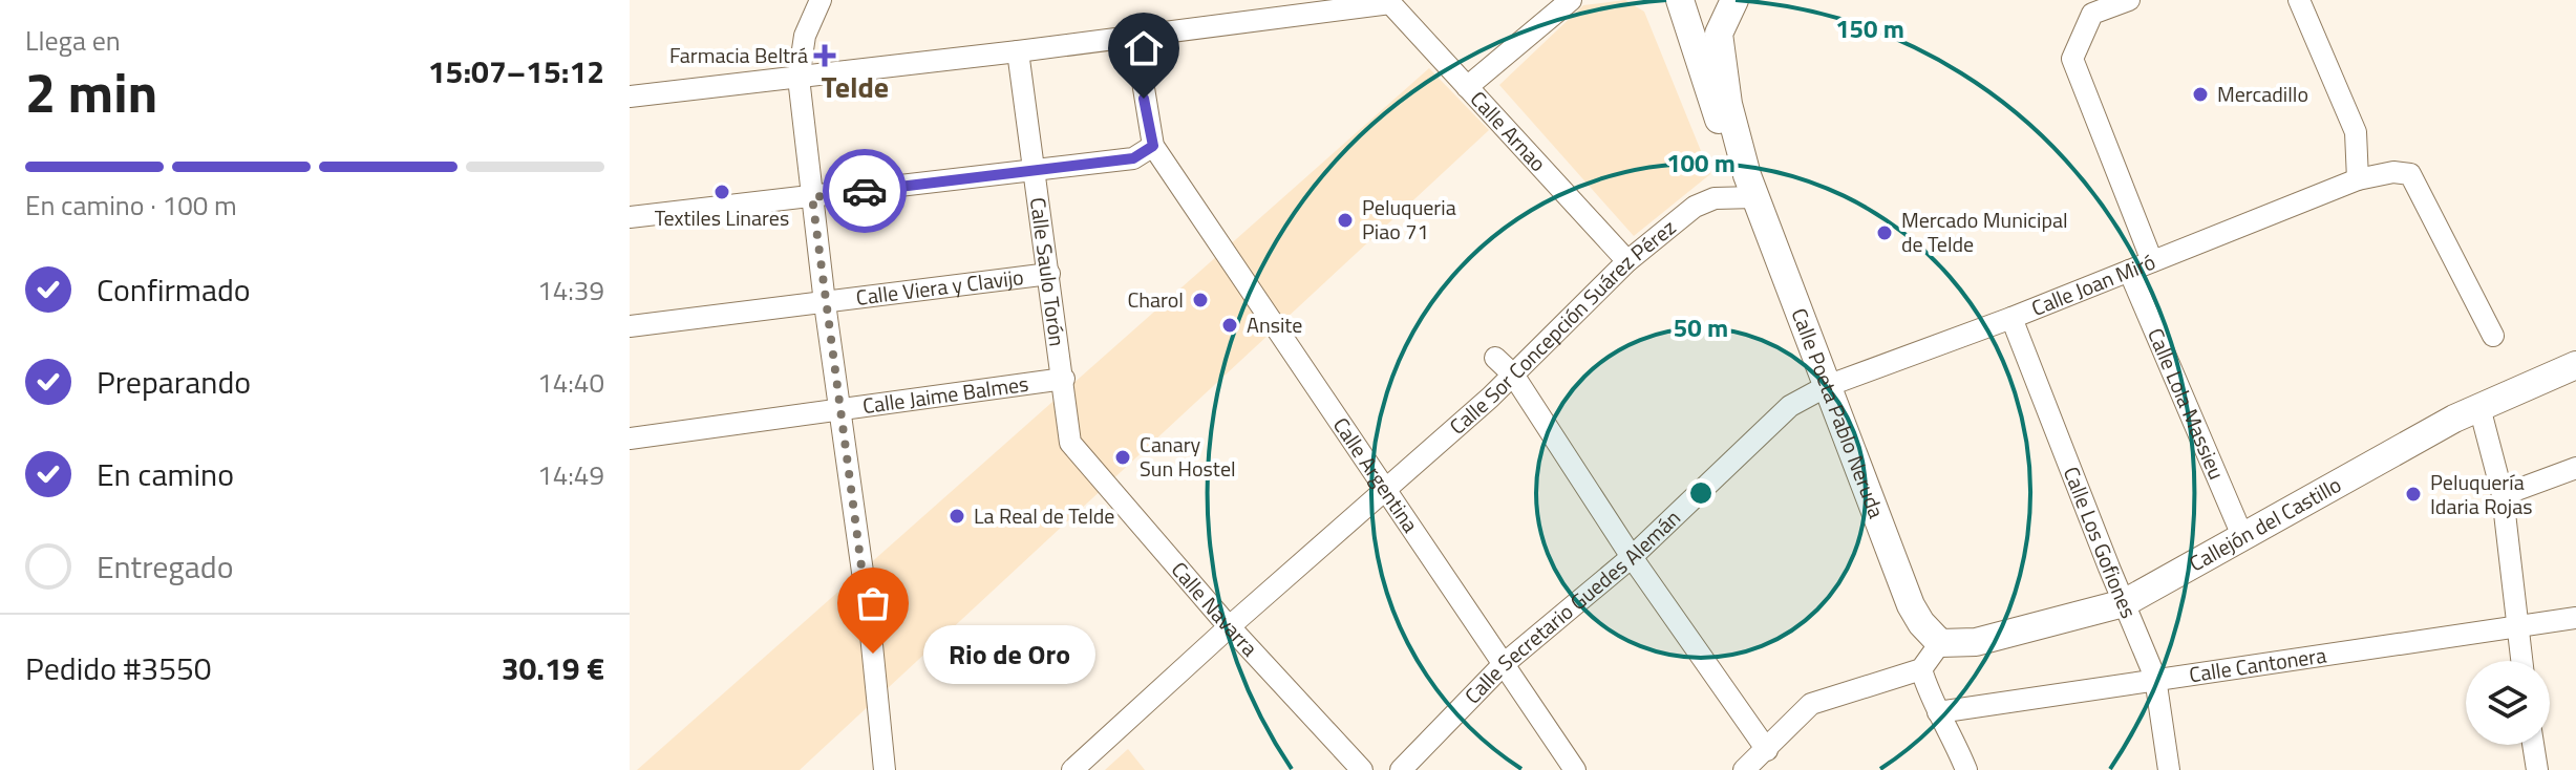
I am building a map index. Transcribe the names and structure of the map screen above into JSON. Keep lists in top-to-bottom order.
{
  "streets": {
    "street": [
      "Calle Arnao",
      "Calle Saulo Torón",
      "Calle Joan Miró",
      "Calle Viera y Clavijo",
      "Calle Sor Concepción Suárez Pérez",
      "Calle Jaime Balmes",
      "Calle Lola Massieu",
      "Calle Poeta Pablo Neruda",
      "Calle Argentina",
      "Callejón del Castillo",
      "Calle Los Gofiones",
      "Calle Secretario Guedes Alemán",
      "Calle Navarra",
      "Calle Cantonera"
    ]
  },
  "crossings": [
    ["Calle Arnao", "Calle Sor Concepción Suárez Pérez"],
    ["Calle Saulo Torón", "Calle Viera y Clavijo"],
    ["Calle Saulo Torón", "Calle Jaime Balmes"],
    ["Calle Saulo Torón", "Calle Navarra"],
    ["Calle Joan Miró", "Calle Lola Massieu"],
    ["Calle Joan Miró", "Calle Poeta Pablo Neruda"],
    ["Calle Joan Miró", "Calle Los Gofiones"],
    ["Calle Joan Miró", "Calle Secretario Guedes Alemán"],
    ["Calle Sor Concepción Suárez Pérez", "Calle Poeta Pablo Neruda"],
    ["Calle Sor Concepción Suárez Pérez", "Calle Argentina"],
    ["Calle Sor Concepción Suárez Pérez", "Calle Navarra"],
    ["Calle Lola Massieu", "Callejón del Castillo"],
    ["Calle Poeta Pablo Neruda", "Callejón del Castillo"],
    ["Calle Poeta Pablo Neruda", "Calle Secretario Guedes Alemán"],
    ["Calle Argentina", "Calle Secretario Guedes Alemán"],
    ["Callejón del Castillo", "Calle Los Gofiones"],
    ["Calle Los Gofiones", "Calle Cantonera"]
  ],
  "districts": ["Telde"],
  "places": {
    "health": ["Farmacia Beltrá"],
    "other": [
      "Mercadillo",
      "Textiles Linares",
      "Peluqueria Piao 71",
      "Mercado Municipal de Telde",
      "Charol",
      "Ansite",
      "Canary Sun Hostel",
      "Peluquería Idaria Rojas",
      "La Real de Telde",
      "Rio de Oro"
    ]
  },
  "page": {
    "heading": ["2 min", "Llega en", "15:07–15:12"],
    "panel": ["Pedido #3550", "30.19 €"],
    "bar": "En camino · 100 m",
    "list": [
      ["Confirmado", "14:39"],
      ["Preparando", "14:40"],
      ["En camino", "14:49"],
      "Entregado"
    ],
    "bubble": "Rio de Oro"
  },
  "rings": ["150 m", "100 m", "50 m"]
}
